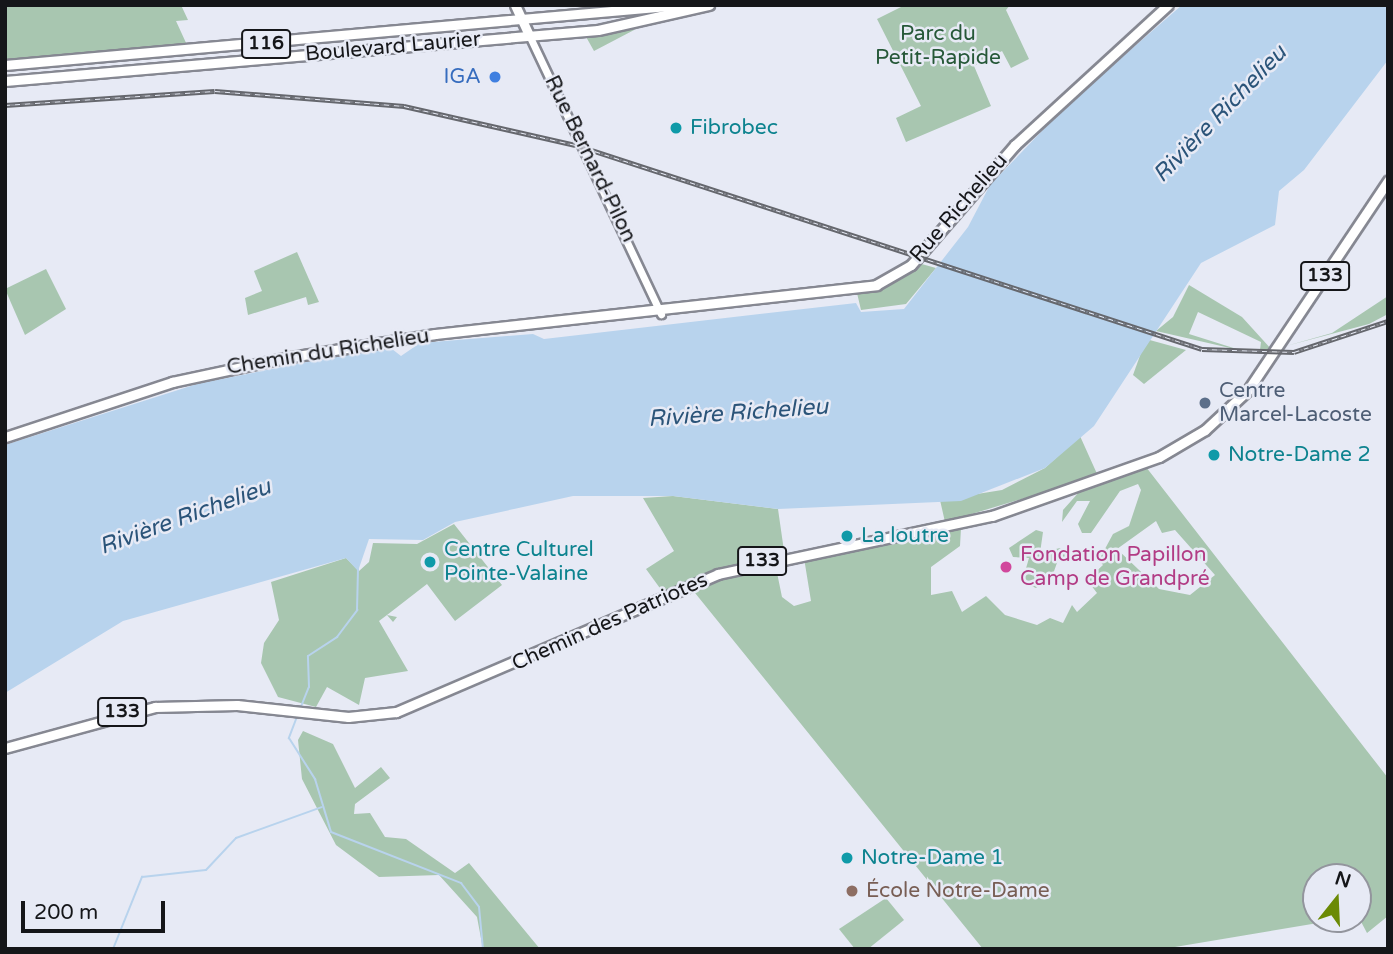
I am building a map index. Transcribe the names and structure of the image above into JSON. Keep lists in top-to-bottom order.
{
  "streets": {
    "main road": [
      "116",
      "Boulevard Laurier",
      "Rue Bernard-Pilon",
      "Rue Richelieu",
      "133",
      "Chemin du Richelieu",
      "Chemin des Patriotes"
    ]
  },
  "crossings": [
    ["116", "Boulevard Laurier"],
    ["116", "Rue Bernard-Pilon"],
    ["Boulevard Laurier", "Rue Bernard-Pilon"],
    ["Rue Bernard-Pilon", "Rue Richelieu"],
    ["Rue Bernard-Pilon", "Chemin du Richelieu"],
    ["Rue Richelieu", "Chemin du Richelieu"]
  ],
  "water": ["Rivière Richelieu"],
  "parks": ["Parc du Petit-Rapide"],
  "places": [
    "IGA",
    "Fibrobec",
    "Centre Marcel-Lacoste",
    "Notre-Dame 2",
    "La loutre",
    "Centre Culturel Pointe-Valaine",
    "Fondation Papillon Camp de Grandpré",
    "Notre-Dame 1",
    "École Notre-Dame"
  ],
  "scale_bar": "200 m",
  "north": "top"
}
